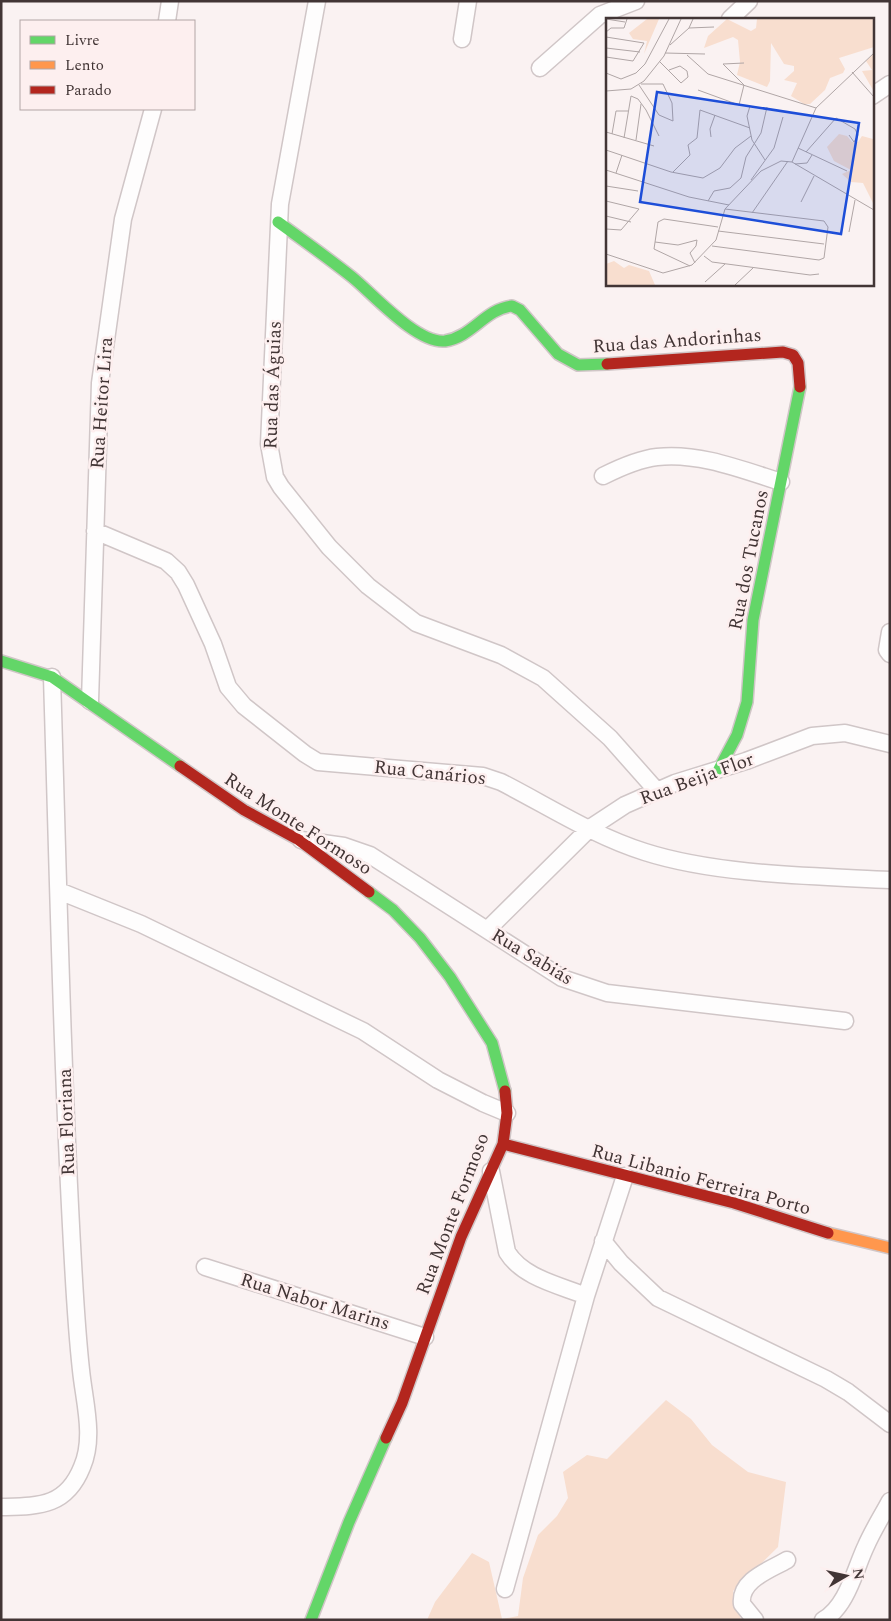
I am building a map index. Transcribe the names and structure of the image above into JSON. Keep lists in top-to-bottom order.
{
  "streets": {
    "street": [
      "Rua das Andorinhas",
      "Rua das Águias",
      "Rua Heitor Lira",
      "Rua dos Tucanos",
      "Rua Canários",
      "Rua Beija Flor",
      "Rua Monte Formoso",
      "Rua Sabiás",
      "Rua Floriana",
      "Rua Libanio Ferreira Porto",
      "Rua Nabor Marins"
    ]
  },
  "crossings": [
    ["Rua das Andorinhas", "Rua das Águias"],
    ["Rua das Andorinhas", "Rua dos Tucanos"],
    ["Rua das Águias", "Rua Beija Flor"],
    ["Rua Heitor Lira", "Rua Canários"],
    ["Rua Heitor Lira", "Rua Monte Formoso"],
    ["Rua dos Tucanos", "Rua Beija Flor"],
    ["Rua Canários", "Rua Beija Flor"],
    ["Rua Beija Flor", "Rua Sabiás"],
    ["Rua Monte Formoso", "Rua Sabiás"],
    ["Rua Monte Formoso", "Rua Floriana"],
    ["Rua Monte Formoso", "Rua Libanio Ferreira Porto"],
    ["Rua Monte Formoso", "Rua Nabor Marins"]
  ],
  "legend": ["Livre", "Lento", "Parado"],
  "north": "right"
}
